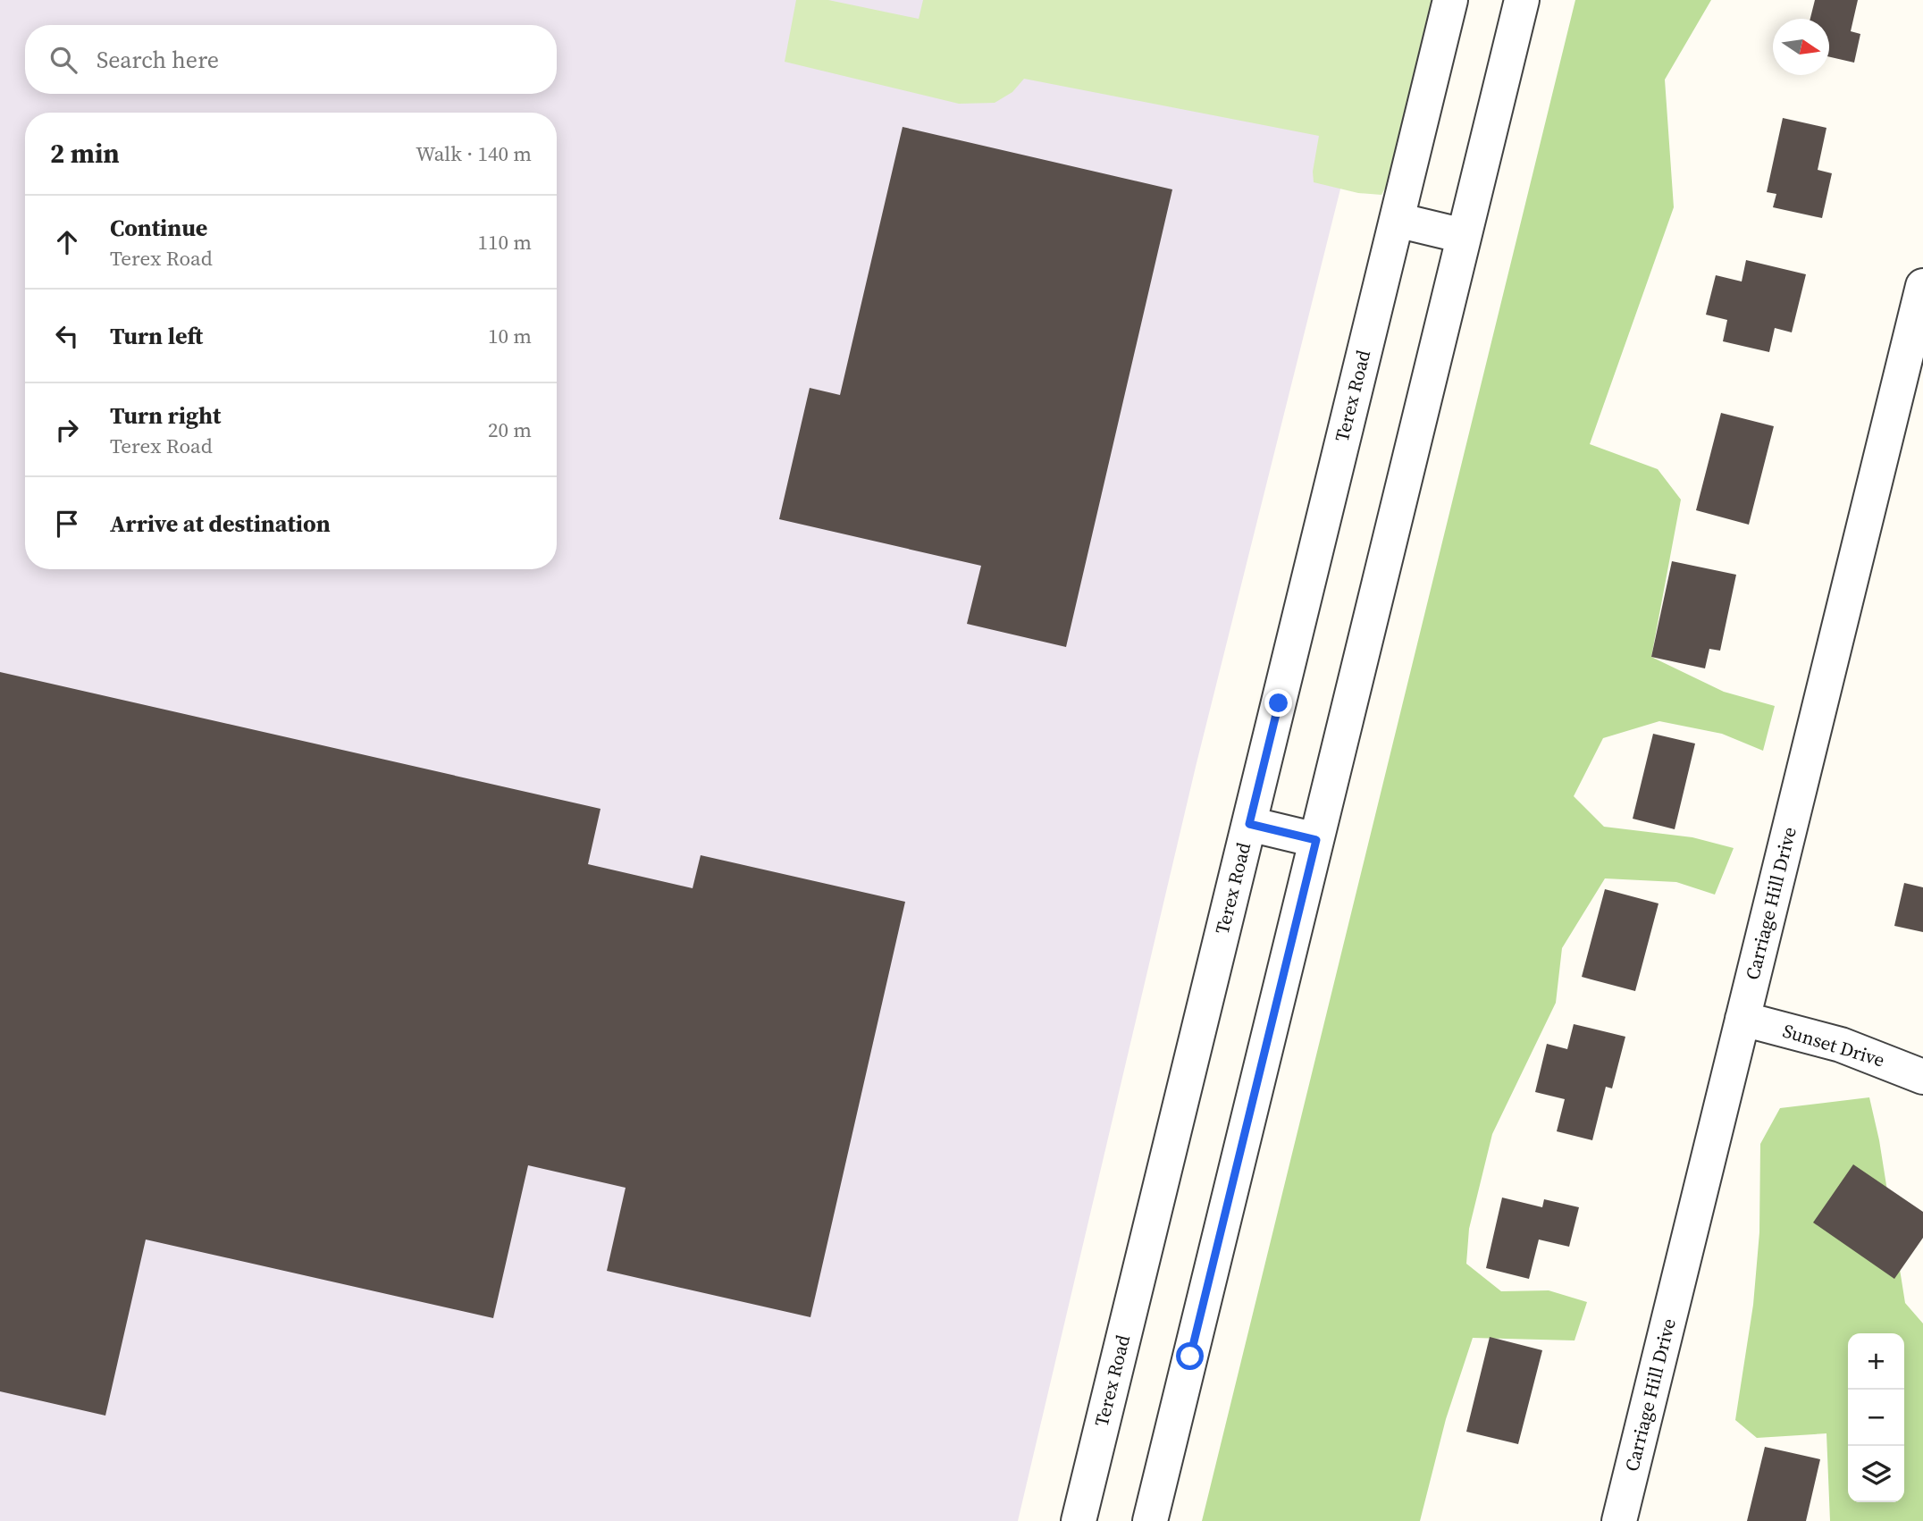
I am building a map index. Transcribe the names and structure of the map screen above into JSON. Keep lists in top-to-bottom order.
{
  "streets": {
    "street": ["Terex Road", "Carriage Hill Drive", "Sunset Drive"]
  },
  "crossings": [
    ["Carriage Hill Drive", "Sunset Drive"]
  ],
  "north": "right",
  "page": {
    "search": "Search here",
    "heading": ["2 min", "Walk · 140 m"],
    "list": [
      ["Continue", "Terex Road", "110 m"],
      ["Turn left", "10 m"],
      ["Turn right", "Terex Road", "20 m"],
      "Arrive at destination"
    ],
    "map_buttons": ["+", "−"]
  }
}
